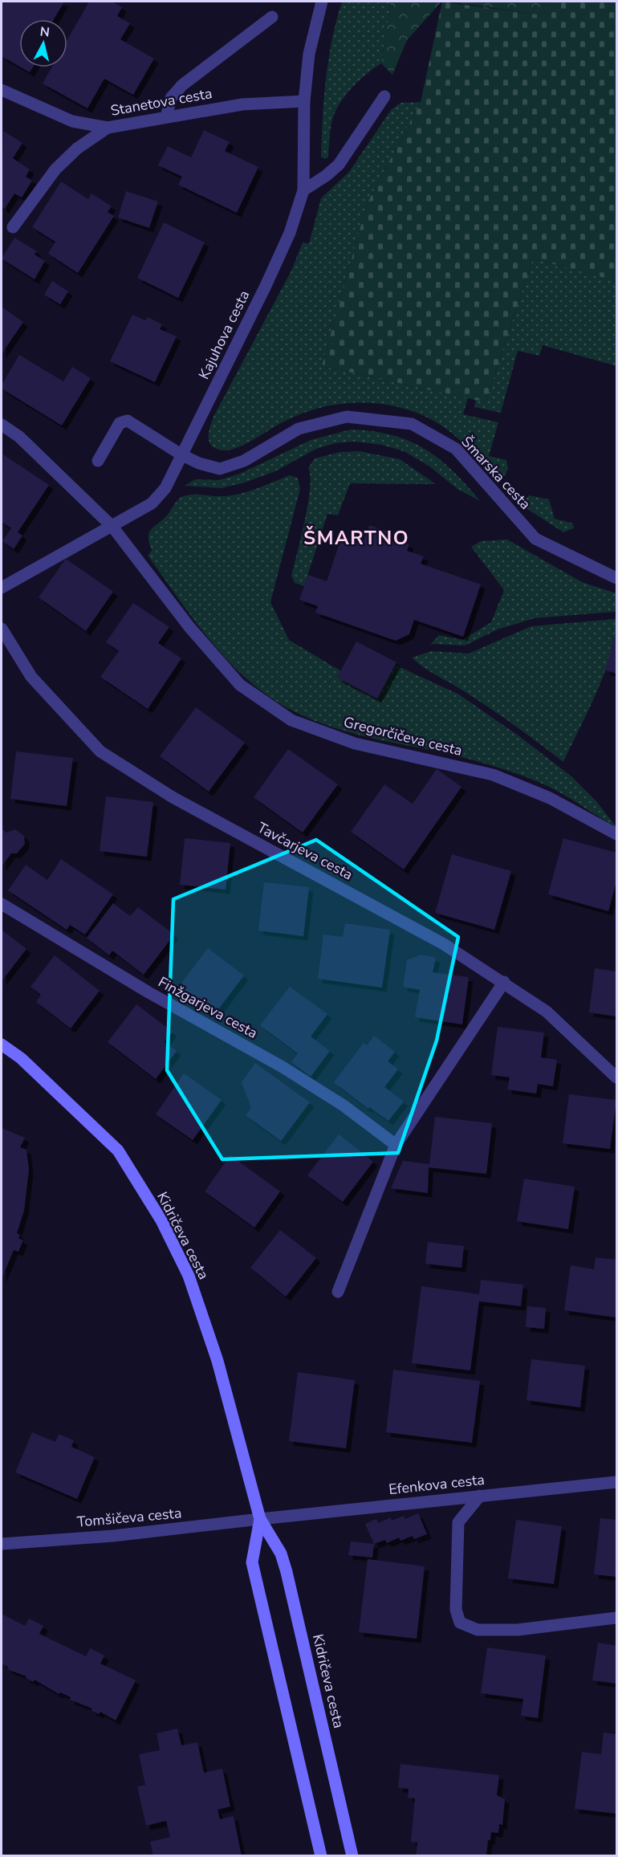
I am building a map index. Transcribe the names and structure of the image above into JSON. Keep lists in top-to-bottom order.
{
  "streets": {
    "main road": ["Kidričeva cesta"],
    "street": [
      "Stanetova cesta",
      "Kajuhova cesta",
      "Šmarska cesta",
      "Gregorčičeva cesta",
      "Tavčarjeva cesta",
      "Finžgarjeva cesta",
      "Efenkova cesta",
      "Tomšičeva cesta"
    ]
  },
  "crossings": [
    ["Stanetova cesta", "Kajuhova cesta"],
    ["Kajuhova cesta", "Šmarska cesta"],
    ["Kajuhova cesta", "Gregorčičeva cesta"],
    ["Kidričeva cesta", "Efenkova cesta"],
    ["Kidričeva cesta", "Tomšičeva cesta"],
    ["Efenkova cesta", "Tomšičeva cesta"]
  ],
  "districts": ["ŠMARTNO"],
  "north": "top"
}
